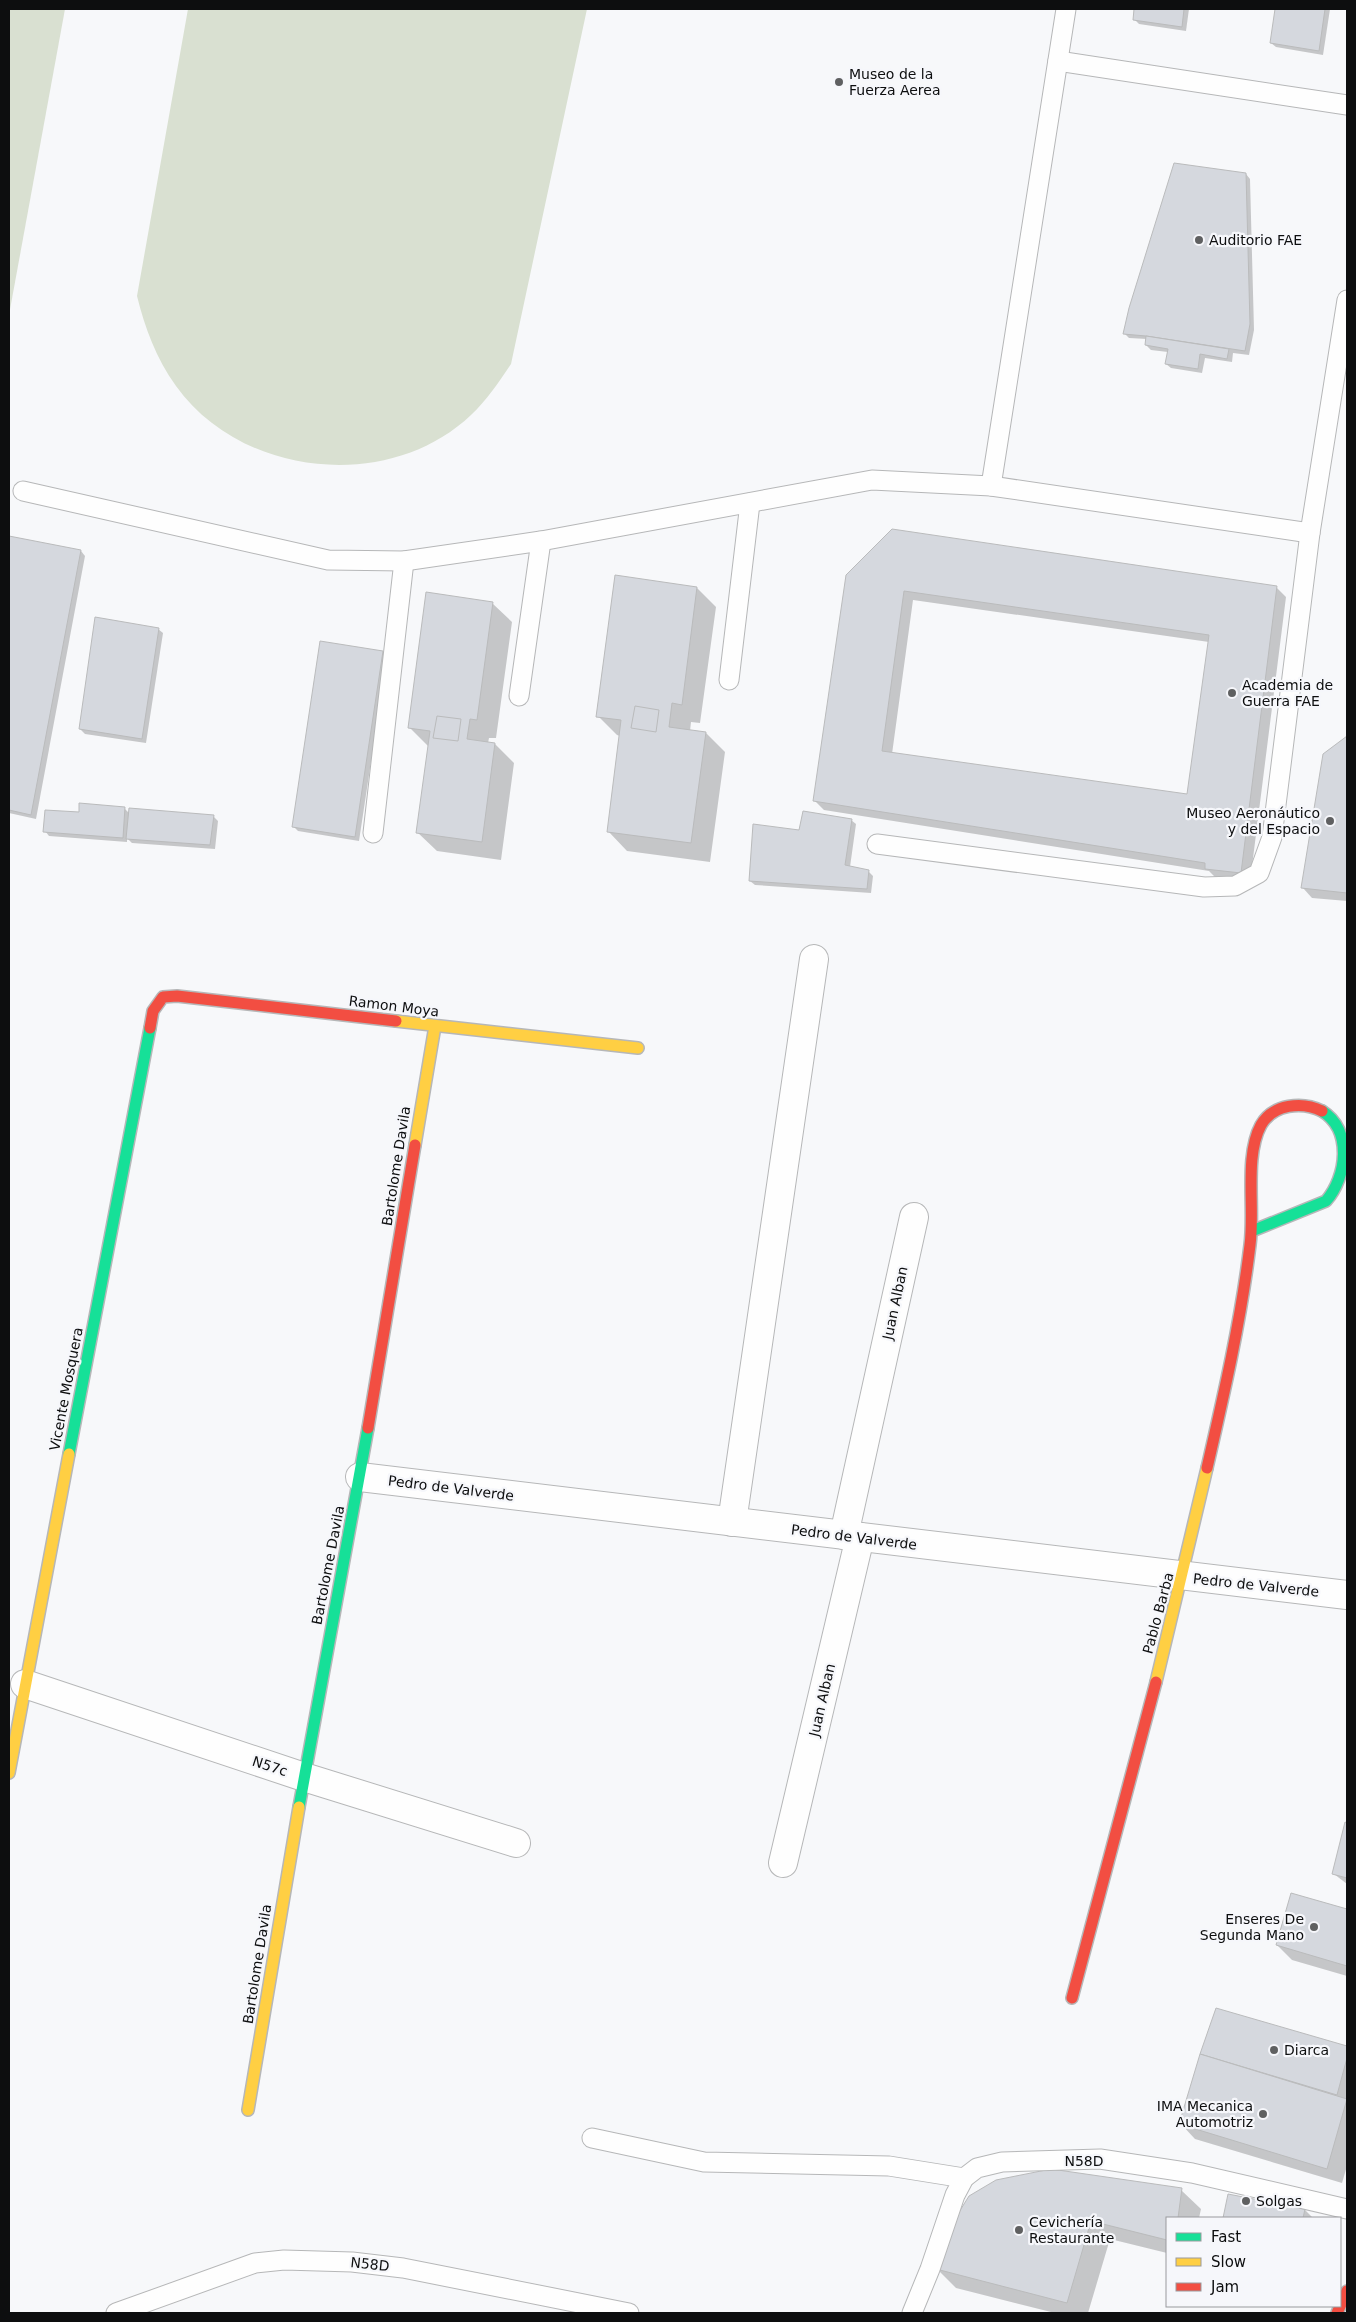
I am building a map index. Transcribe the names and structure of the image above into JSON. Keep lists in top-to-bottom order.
{
  "streets": {
    "street": [
      "Ramon Moya",
      "Bartolome Davila",
      "Juan Alban",
      "Vicente Mosquera",
      "Pedro de Valverde",
      "Pablo Barba",
      "N57c"
    ],
    "lane": ["N58D"]
  },
  "crossings": [
    ["Ramon Moya", "Bartolome Davila"],
    ["Ramon Moya", "Vicente Mosquera"],
    ["Bartolome Davila", "Pedro de Valverde"],
    ["Bartolome Davila", "N57c"],
    ["Juan Alban", "Pedro de Valverde"],
    ["Vicente Mosquera", "N57c"],
    ["Pedro de Valverde", "Pablo Barba"]
  ],
  "places": [
    "Museo de la Fuerza Aerea",
    "Auditorio FAE",
    "Academia de Guerra FAE",
    "Museo Aeronáutico y del Espacio",
    "Enseres De Segunda Mano",
    "Diarca",
    "IMA Mecanica Automotriz",
    "Solgas",
    "Cevichería Restaurante"
  ],
  "legend": ["Fast", "Slow", "Jam"]
}
